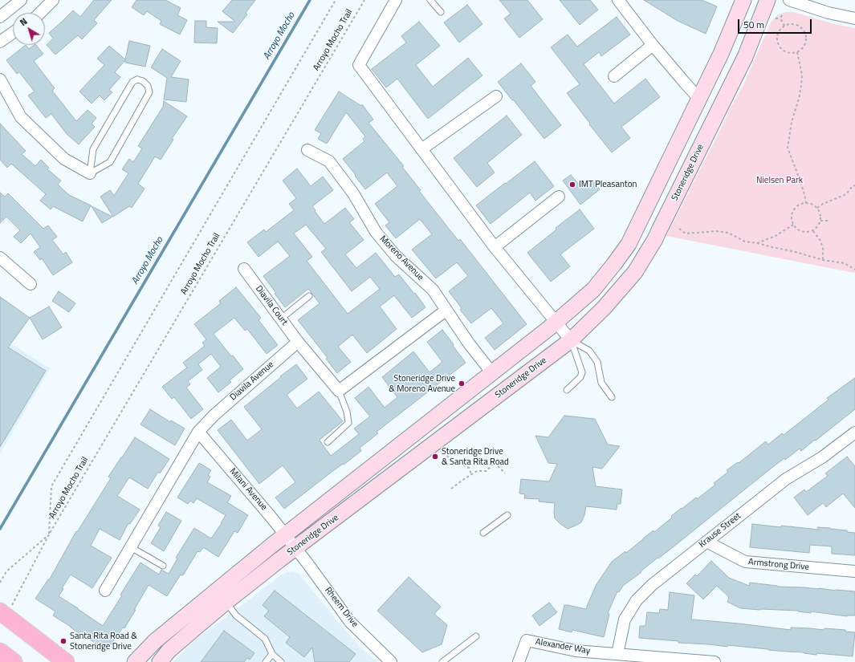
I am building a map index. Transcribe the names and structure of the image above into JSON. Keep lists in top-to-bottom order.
{
  "streets": {
    "main road": ["Stoneridge Drive"],
    "street": [
      "Moreno Avenue",
      "Diavila Court",
      "Diavila Avenue",
      "Milani Avenue",
      "Krause Street",
      "Armstrong Drive",
      "Rheem Drive",
      "Alexander Way"
    ],
    "path": ["Arroyo Mocho Trail"]
  },
  "crossings": [
    ["Stoneridge Drive", "Moreno Avenue"],
    ["Stoneridge Drive", "Milani Avenue"],
    ["Stoneridge Drive", "Rheem Drive"],
    ["Diavila Court", "Diavila Avenue"],
    ["Diavila Avenue", "Milani Avenue"],
    ["Milani Avenue", "Rheem Drive"],
    ["Krause Street", "Armstrong Drive"],
    ["Krause Street", "Alexander Way"]
  ],
  "water": ["Arroyo Mocho"],
  "parks": ["Nielsen Park"],
  "places": [
    "IMT Pleasanton",
    "Stoneridge Drive & Moreno Avenue",
    "Stoneridge Drive & Santa Rita Road",
    "Santa Rita Road & Stoneridge Drive"
  ],
  "scale_bar": "50 m",
  "north": "top left"
}
